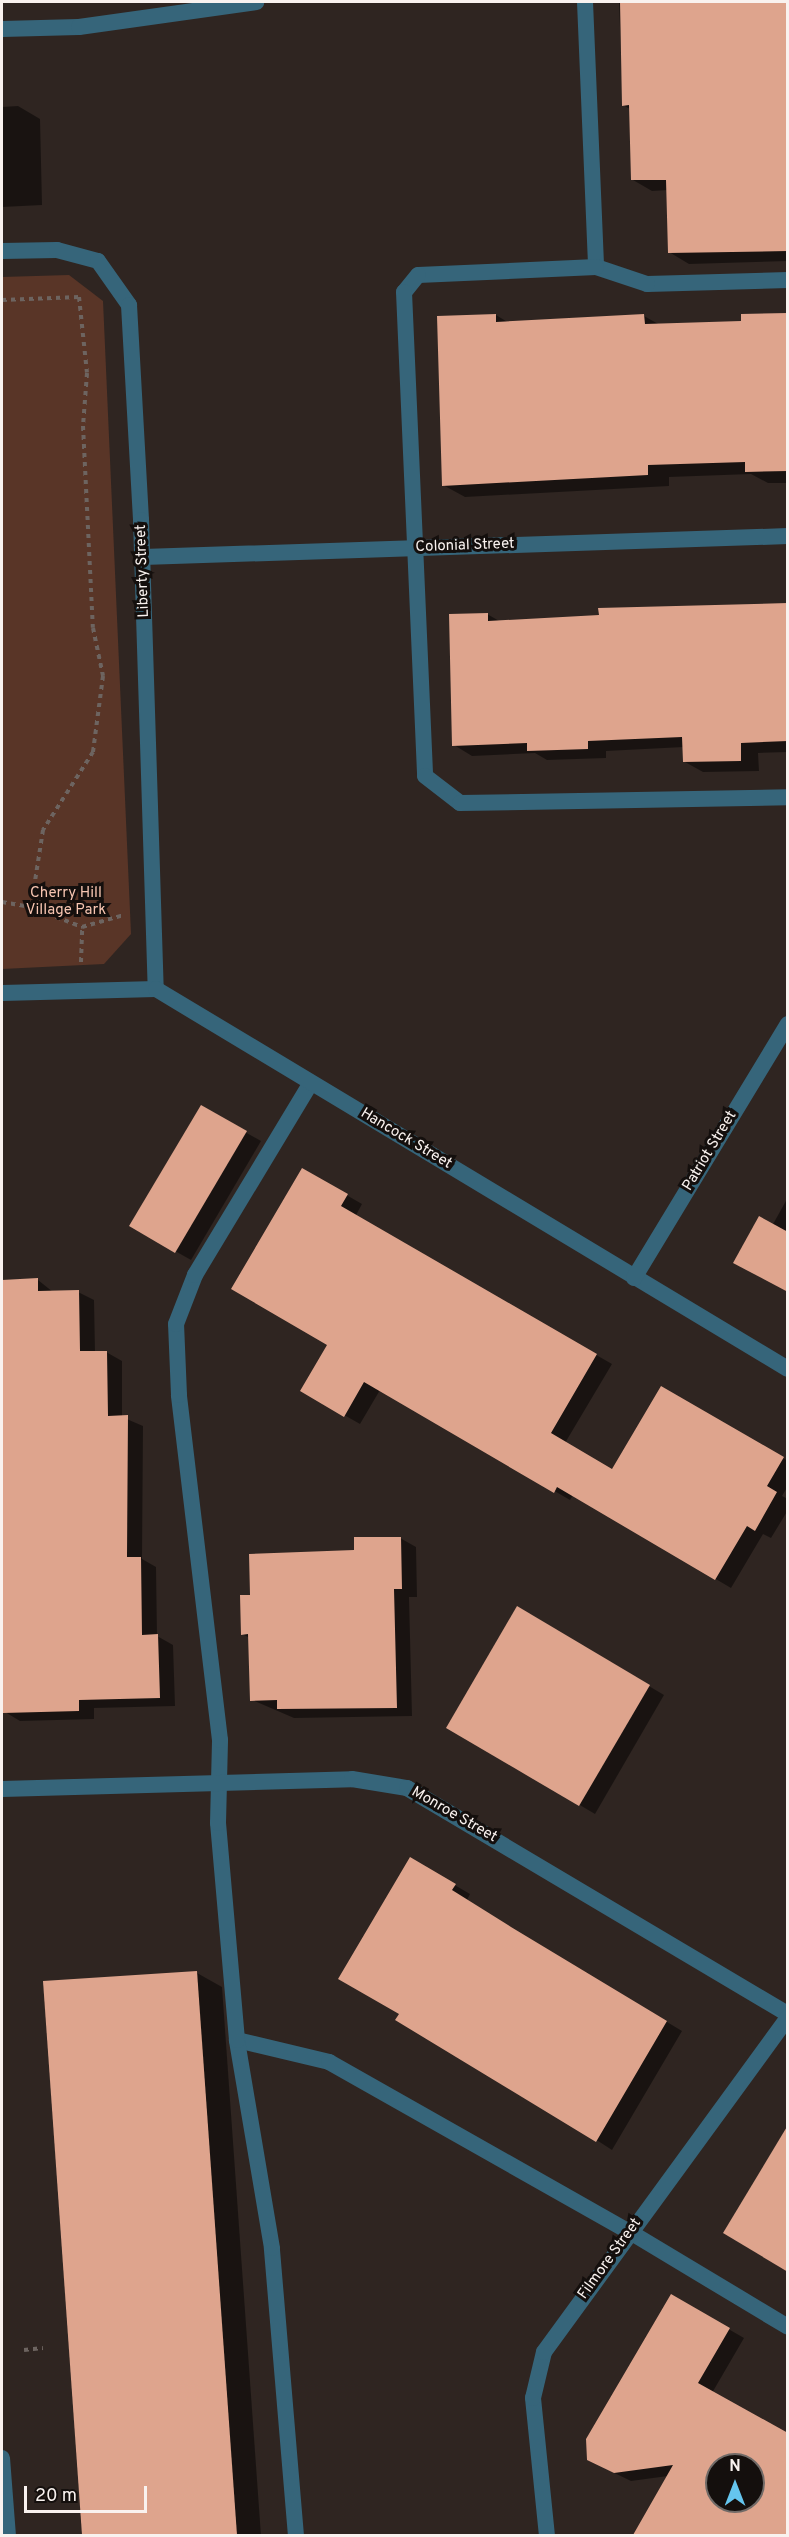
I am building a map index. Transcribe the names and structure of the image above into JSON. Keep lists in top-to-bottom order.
{
  "streets": {
    "street": [
      "Colonial Street",
      "Liberty Street",
      "Hancock Street",
      "Patriot Street",
      "Monroe Street",
      "Filmore Street"
    ]
  },
  "crossings": [
    ["Colonial Street", "Liberty Street"],
    ["Liberty Street", "Hancock Street"],
    ["Hancock Street", "Patriot Street"],
    ["Monroe Street", "Filmore Street"]
  ],
  "parks": ["Cherry Hill Village Park"],
  "scale_bar": "20 m",
  "north": "top"
}
